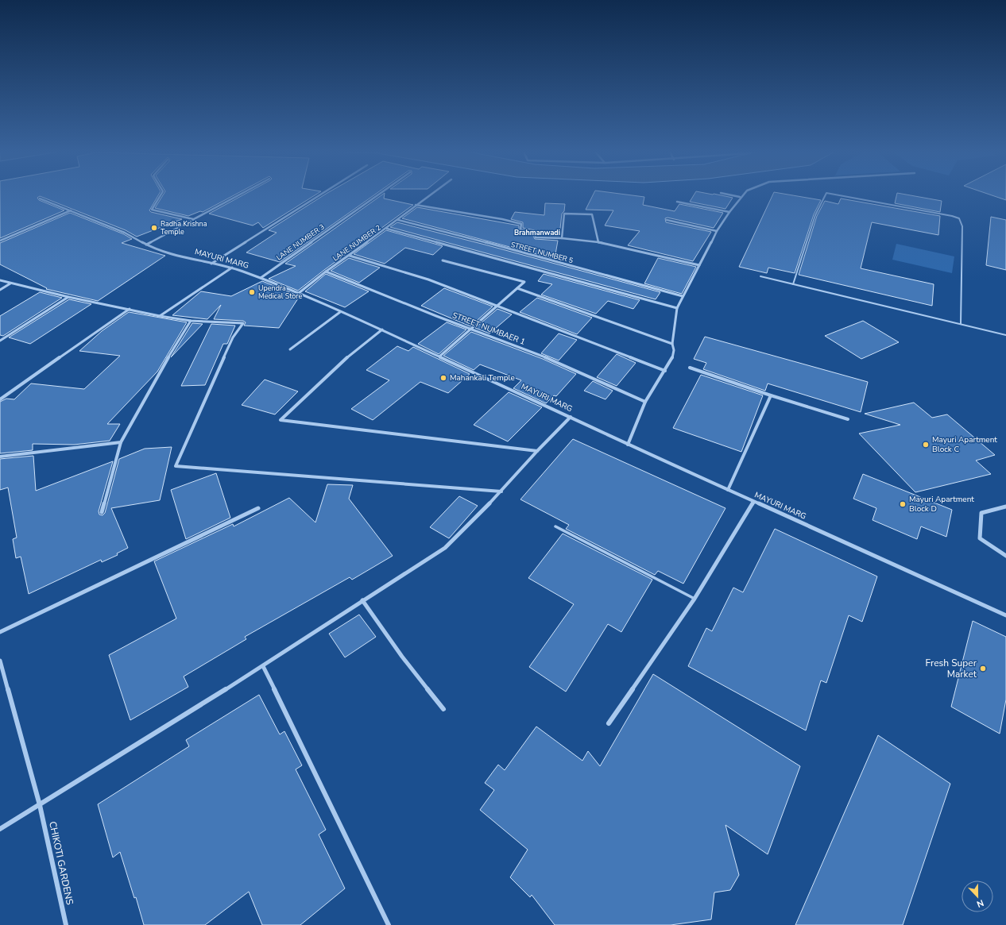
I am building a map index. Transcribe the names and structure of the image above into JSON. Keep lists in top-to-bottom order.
{
  "streets": {
    "street": [
      "LANE NUMBER 3",
      "LANE NUMBER 2",
      "STREET NUMBER 5",
      "MAYURI MARG",
      "STREET NUMBAER 1",
      "CHIKOTI GARDENS"
    ]
  },
  "crossings": [
    ["LANE NUMBER 3", "MAYURI MARG"],
    ["LANE NUMBER 2", "STREET NUMBER 5"],
    ["LANE NUMBER 2", "MAYURI MARG"],
    ["LANE NUMBER 2", "STREET NUMBAER 1"]
  ],
  "districts": ["Brahmanwadi"],
  "places": [
    "Radha Krishna Temple",
    "Upendra Medical Store",
    "Mahankali Temple",
    "Mayuri Apartment Block C",
    "Mayuri Apartment Block D",
    "Fresh Super Market"
  ],
  "north": "bottom"
}
